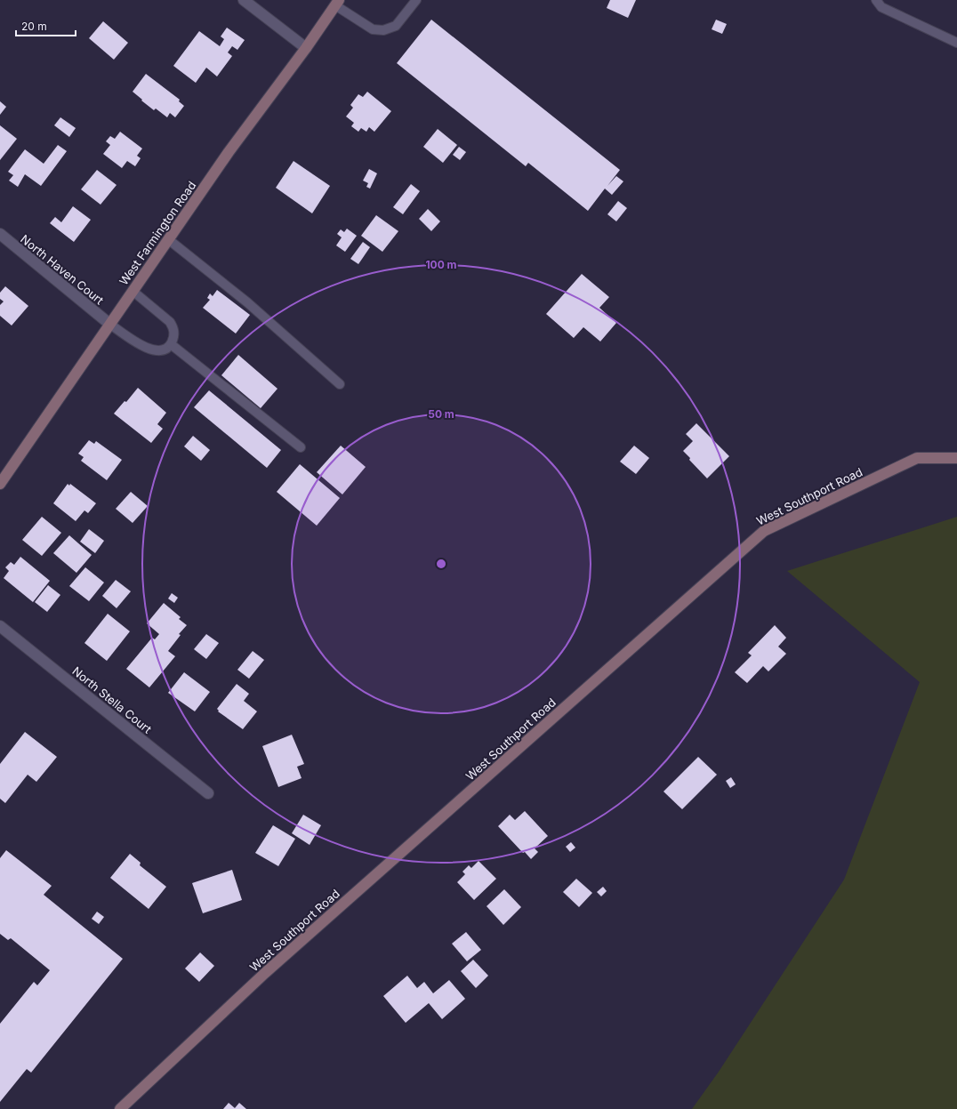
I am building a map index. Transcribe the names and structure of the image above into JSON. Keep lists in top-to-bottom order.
{
  "streets": {
    "main road": ["West Farmington Road", "West Southport Road"],
    "street": ["North Haven Court", "North Stella Court"]
  },
  "crossings": [
    ["West Farmington Road", "North Haven Court"]
  ],
  "scale_bar": "20 m",
  "rings": ["100 m", "50 m"]
}
